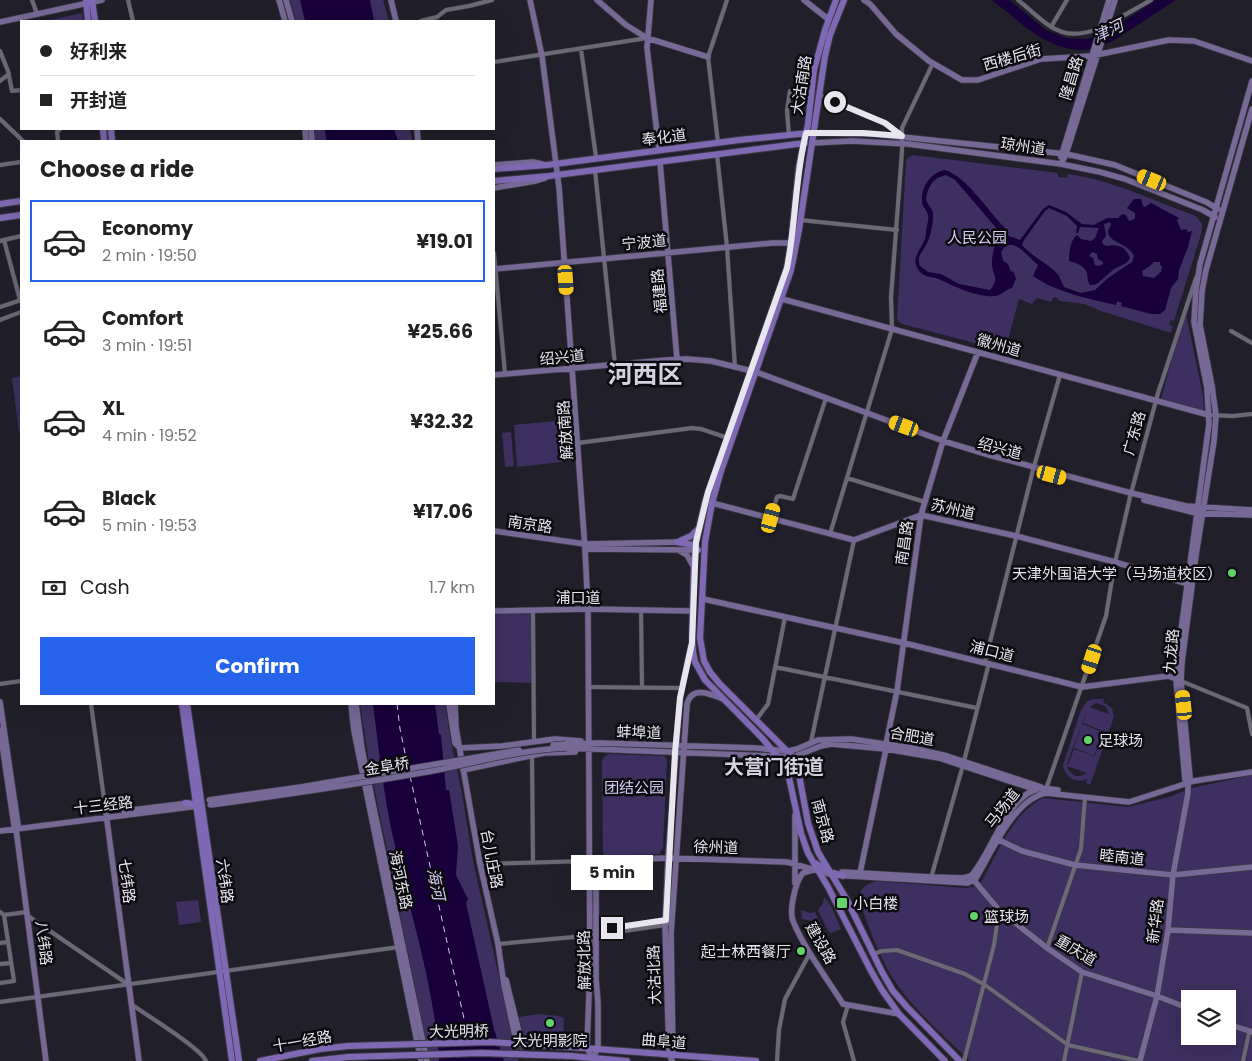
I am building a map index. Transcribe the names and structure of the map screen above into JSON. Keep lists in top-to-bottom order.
{
  "streets": {
    "main road": [
      "大沽南路",
      "奉化道",
      "南京路",
      "六纬路",
      "大光明桥",
      "十一经路",
      "曲阜道"
    ],
    "street": [
      "西楼后街",
      "隆昌路",
      "琼州道",
      "宁波道",
      "福建路",
      "徽州道",
      "绍兴道",
      "解放南路",
      "广东路",
      "苏州道",
      "南昌路",
      "浦口道",
      "九龙路",
      "蚌埠道",
      "合肥道",
      "金阜桥",
      "十三经路",
      "马场道",
      "徐州道",
      "睦南道",
      "台儿庄路",
      "海河东路",
      "七纬路",
      "新华路",
      "八纬路",
      "建设路",
      "重庆道",
      "解放北路",
      "大沽北路"
    ]
  },
  "crossings": [
    ["西楼后街", "隆昌路"],
    ["隆昌路", "琼州道"],
    ["大沽南路", "奉化道"],
    ["大沽南路", "琼州道"],
    ["大沽南路", "宁波道"],
    ["大沽南路", "徽州道"],
    ["大沽南路", "绍兴道"],
    ["大沽南路", "南京路"],
    ["奉化道", "琼州道"],
    ["奉化道", "福建路"],
    ["奉化道", "解放南路"],
    ["琼州道", "广东路"],
    ["琼州道", "九龙路"],
    ["宁波道", "福建路"],
    ["宁波道", "解放南路"],
    ["福建路", "绍兴道"],
    ["徽州道", "广东路"],
    ["徽州道", "南昌路"],
    ["徽州道", "九龙路"],
    ["绍兴道", "解放南路"],
    ["绍兴道", "广东路"],
    ["绍兴道", "南昌路"],
    ["绍兴道", "九龙路"],
    ["解放南路", "南京路"],
    ["解放南路", "浦口道"],
    ["解放南路", "蚌埠道"],
    ["解放南路", "徐州道"],
    ["解放南路", "解放北路"],
    ["广东路", "苏州道"],
    ["广东路", "浦口道"],
    ["广东路", "九龙路"],
    ["广东路", "合肥道"],
    ["广东路", "马场道"],
    ["苏州道", "南昌路"],
    ["苏州道", "九龙路"],
    ["南京路", "浦口道"],
    ["南京路", "蚌埠道"],
    ["南京路", "合肥道"],
    ["南京路", "徐州道"],
    ["南京路", "建设路"],
    ["南昌路", "浦口道"],
    ["南昌路", "合肥道"],
    ["浦口道", "九龙路"],
    ["九龙路", "新华路"],
    ["蚌埠道", "合肥道"],
    ["蚌埠道", "金阜桥"],
    ["蚌埠道", "台儿庄路"],
    ["合肥道", "马场道"],
    ["金阜桥", "十三经路"],
    ["十三经路", "七纬路"],
    ["十三经路", "六纬路"],
    ["十三经路", "八纬路"],
    ["马场道", "睦南道"],
    ["马场道", "重庆道"],
    ["徐州道", "建设路"],
    ["徐州道", "解放北路"],
    ["徐州道", "大沽北路"],
    ["睦南道", "新华路"],
    ["新华路", "重庆道"],
    ["解放北路", "曲阜道"],
    ["大沽北路", "曲阜道"],
    ["大光明桥", "十一经路"],
    ["大光明桥", "曲阜道"]
  ],
  "districts": ["河西区", "大营门街道"],
  "water": ["津河", "海河"],
  "parks": ["人民公园", "团结公园"],
  "places": {
    "other": [
      "天津外国语大学（马场道校区）",
      "足球场",
      "篮球场",
      "起士林西餐厅",
      "大光明影院"
    ],
    "transit": ["小白楼"]
  },
  "page": {
    "banner": ["好利来", "开封道"],
    "heading": "Choose a ride",
    "list": [
      {
        "name": "Economy",
        "note": "2 min · 19:50",
        "value": "¥19.01"
      },
      {
        "name": "Comfort",
        "note": "3 min · 19:51",
        "value": "¥25.66"
      },
      {
        "name": "XL",
        "note": "4 min · 19:52",
        "value": "¥32.32"
      },
      {
        "name": "Black",
        "note": "5 min · 19:53",
        "value": "¥17.06"
      }
    ],
    "pay": ["Cash", "1.7 km"],
    "buttons": "Confirm",
    "bubble": "5 min"
  }
}
